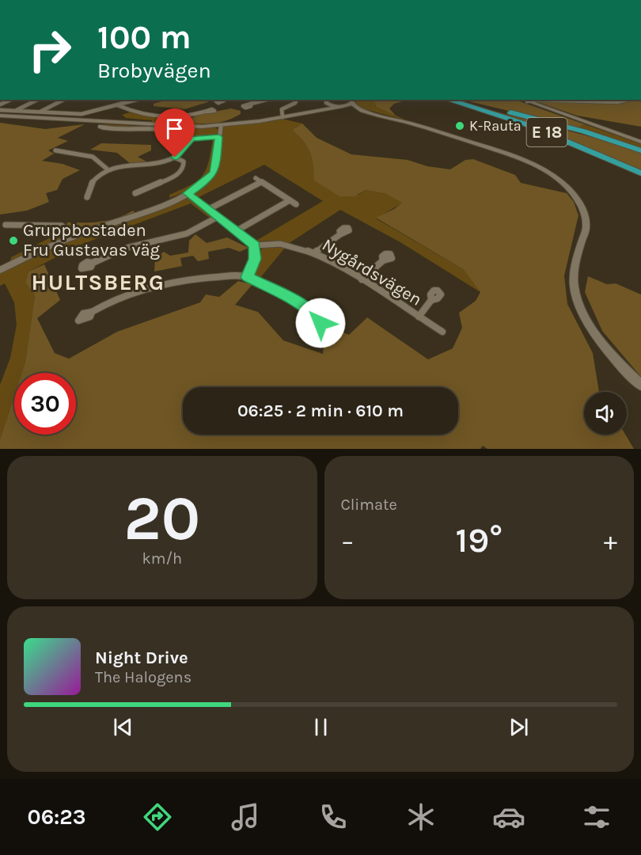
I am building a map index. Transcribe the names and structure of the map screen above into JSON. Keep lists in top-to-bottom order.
{
  "streets": {
    "highway": ["E 18"],
    "street": ["Nygårdsvägen"]
  },
  "districts": ["HULTSBERG"],
  "places": ["K-Rauta", "Gruppbostaden Fru Gustavas väg"],
  "page": {
    "turn": ["100 m", "Brobyvägen"],
    "limit": "30",
    "trip": "06:25 · 2 min · 610 m",
    "tile": [
      ["20", "km/h"],
      "Climate"
    ],
    "heat": ["−", "19°", "+"],
    "song": ["Night Drive", "The Halogens"],
    "tabs": "06:23"
  }
}
